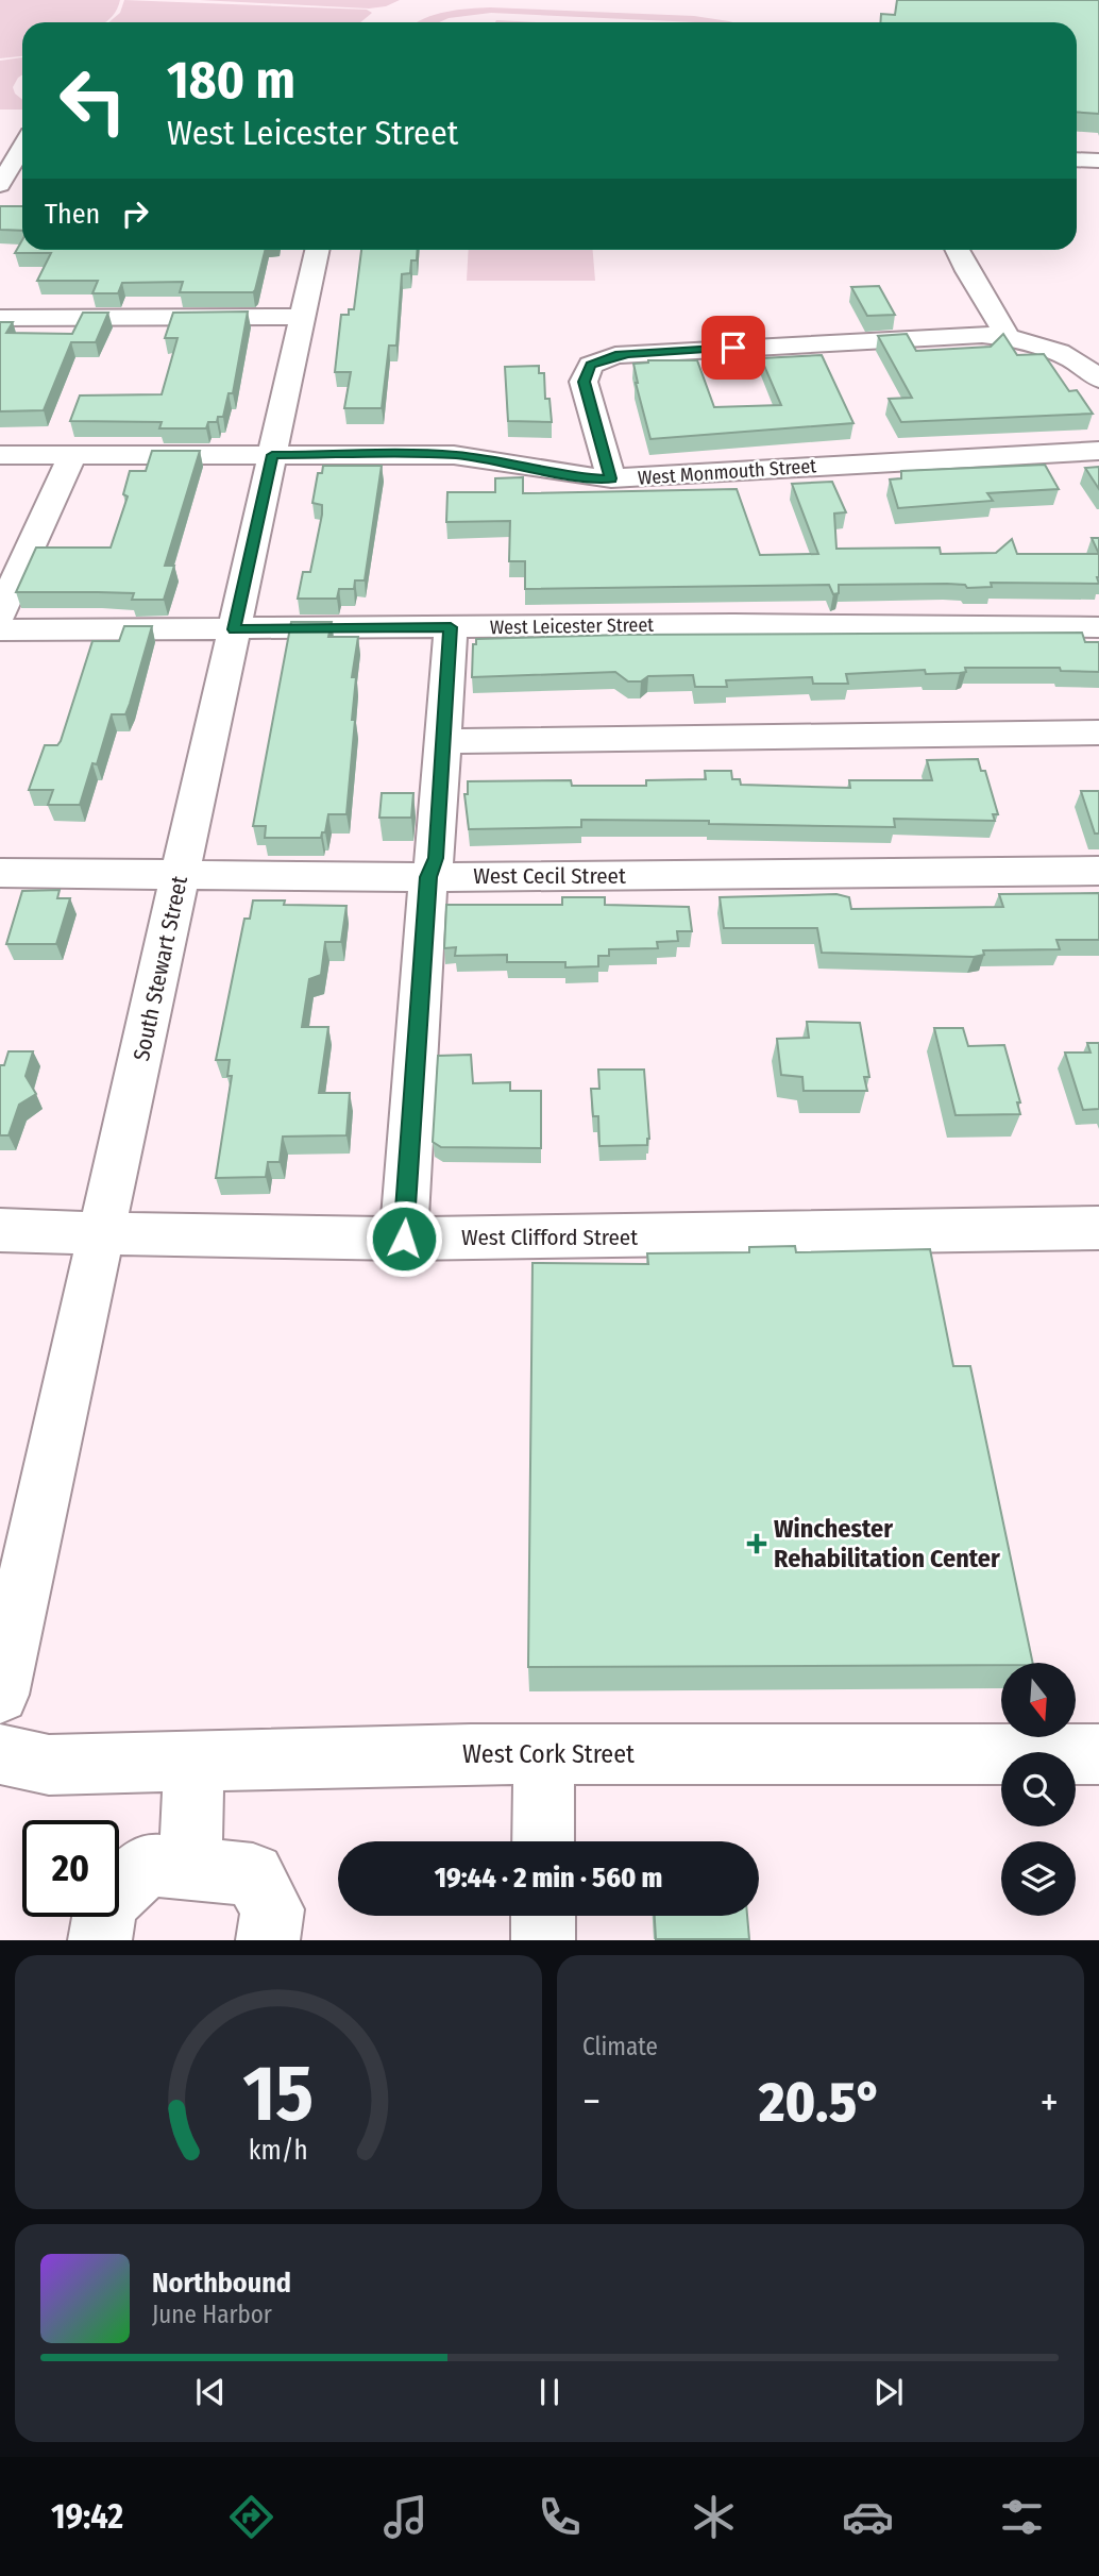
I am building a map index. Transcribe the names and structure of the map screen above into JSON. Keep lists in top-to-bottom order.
{
  "streets": {
    "street": [
      "West Monmouth Street",
      "West Leicester Street",
      "West Cecil Street",
      "South Stewart Street",
      "West Clifford Street",
      "West Cork Street"
    ]
  },
  "crossings": [
    ["West Monmouth Street", "South Stewart Street"],
    ["West Leicester Street", "South Stewart Street"],
    ["West Cecil Street", "South Stewart Street"],
    ["South Stewart Street", "West Clifford Street"]
  ],
  "places": {
    "health": ["Winchester Rehabilitation Center"]
  },
  "north": "bottom",
  "page": {
    "turn": ["180 m", "West Leicester Street"],
    "then": "Then",
    "limit": "20",
    "trip": "19:44 · 2 min · 560 m",
    "tile": "Climate",
    "heat": ["−", "20.5°", "+"],
    "song": ["Northbound", "June Harbor"],
    "tabs": "19:42",
    "gauge": ["15", "km/h"]
  }
}
